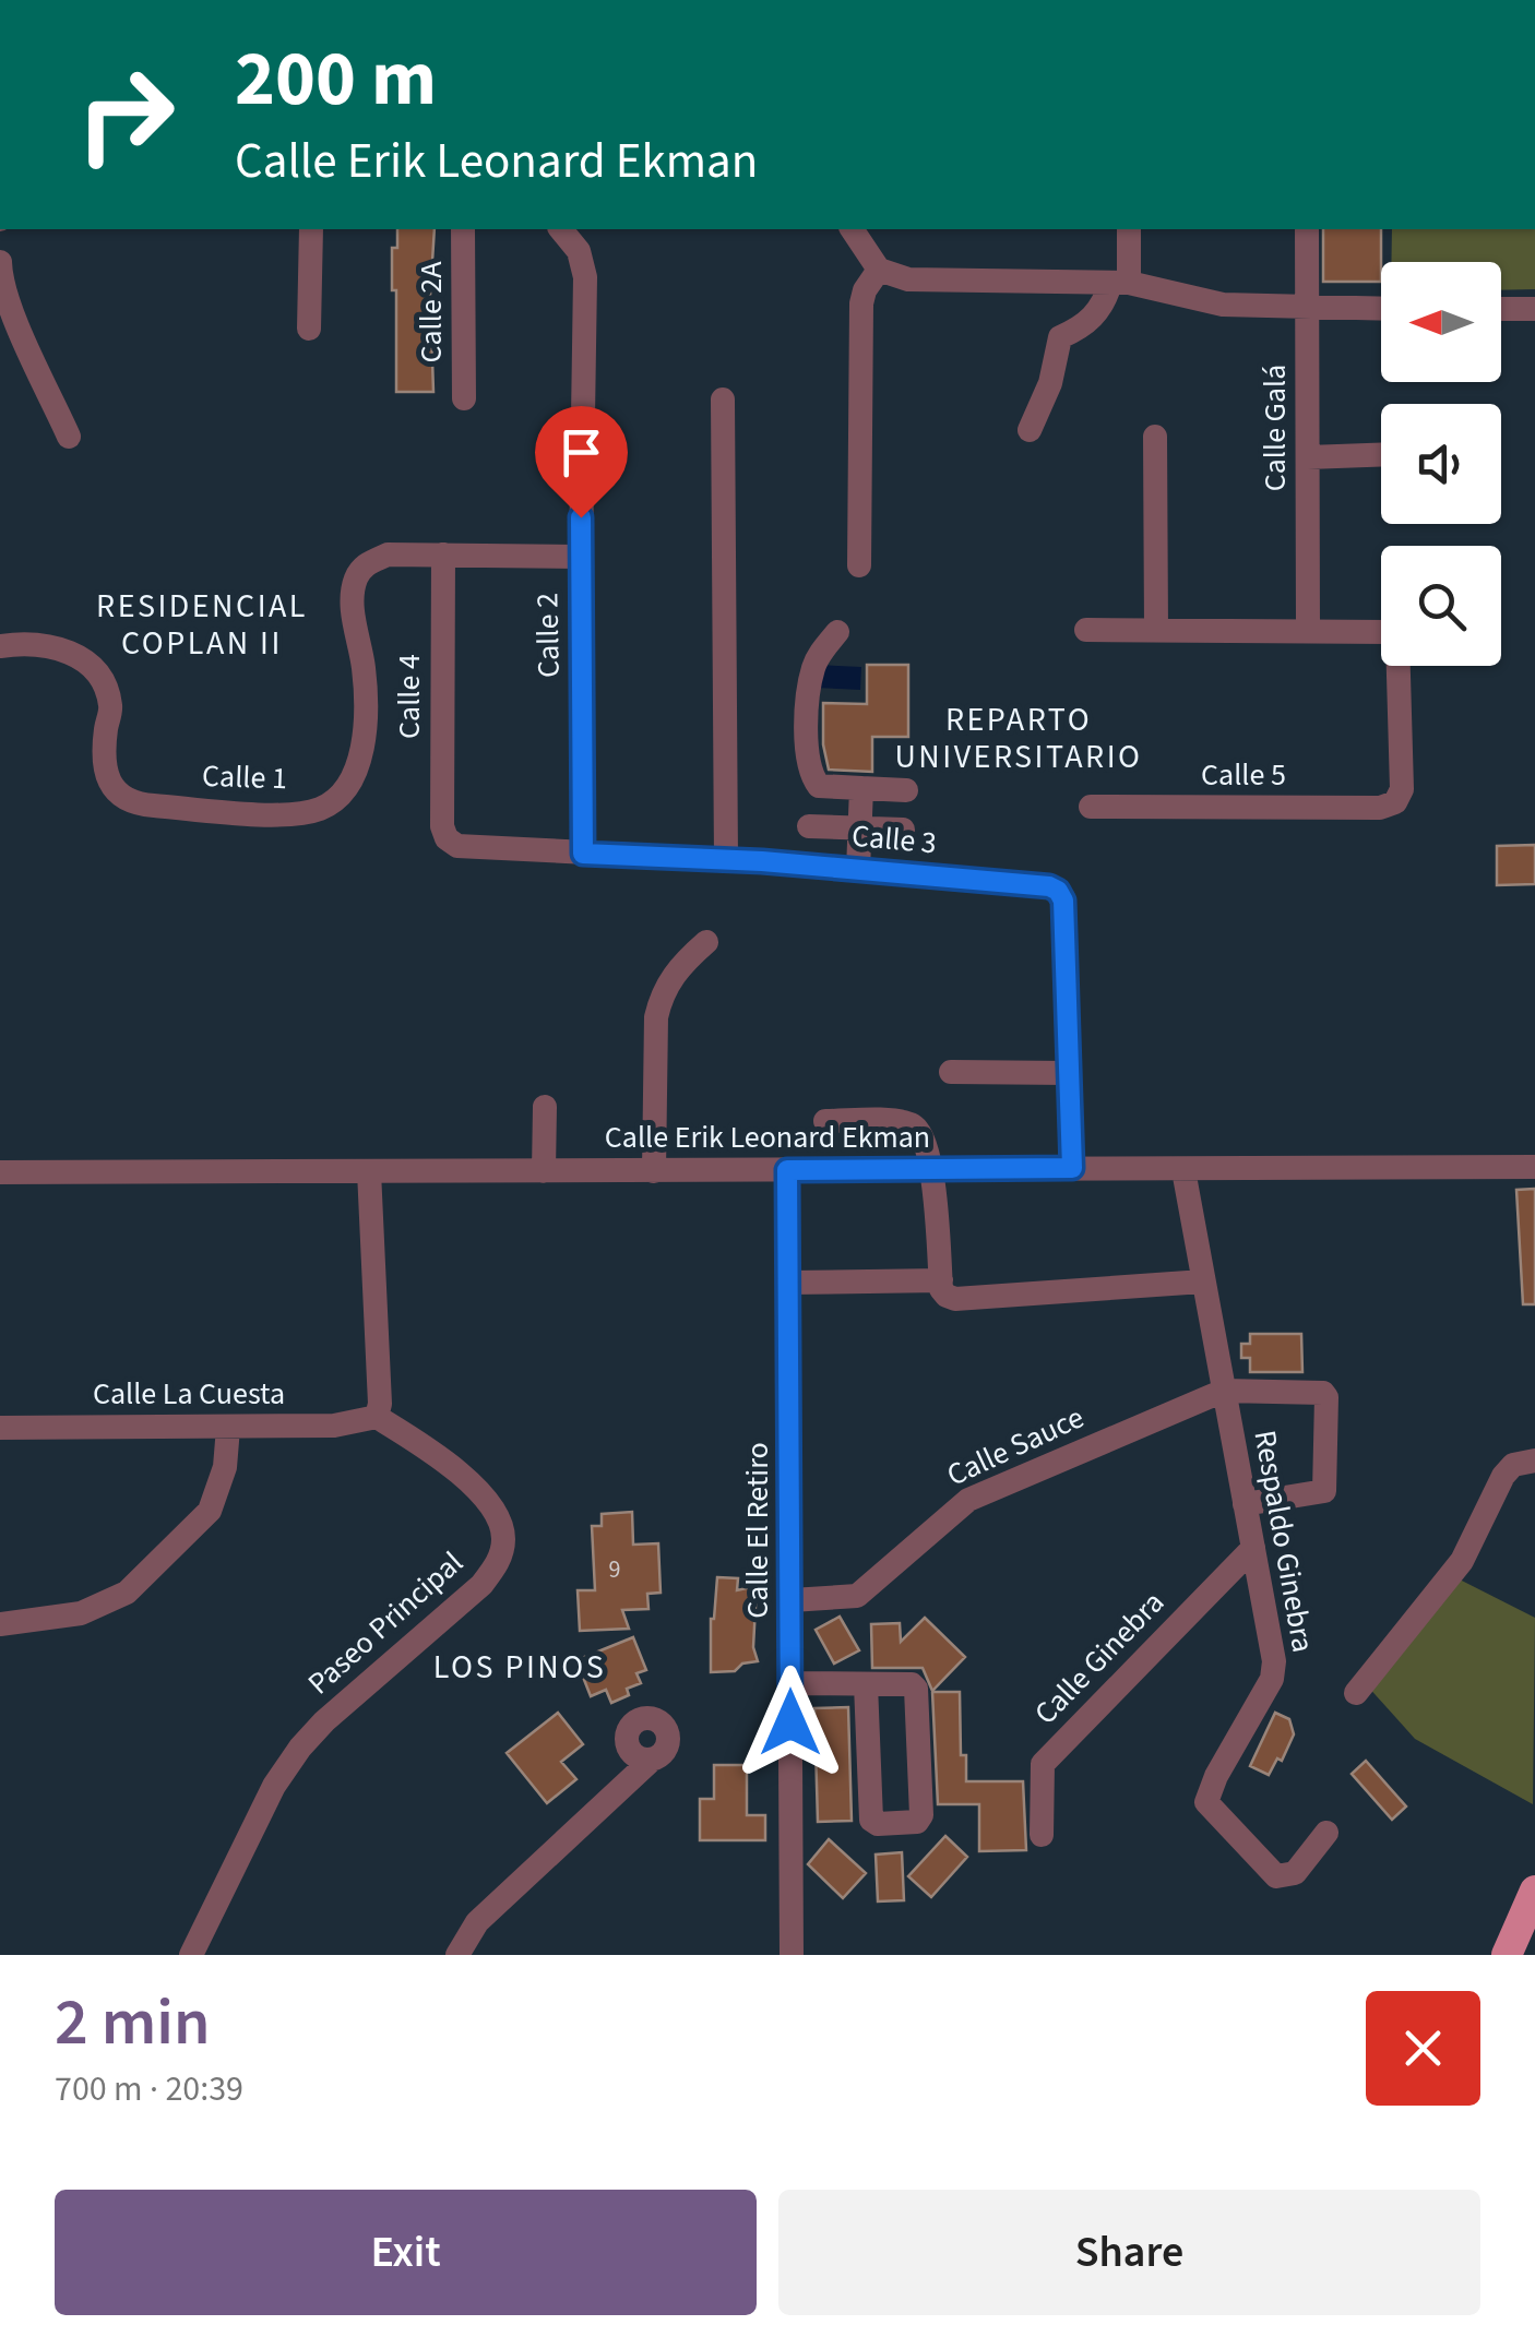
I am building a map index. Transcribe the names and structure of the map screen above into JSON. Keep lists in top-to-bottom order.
{
  "streets": {
    "street": [
      "Calle 2A",
      "Calle Galá",
      "Calle 2",
      "Calle 4",
      "Calle 5",
      "Calle 1",
      "Calle 3",
      "Calle Erik Leonard Ekman",
      "Calle La Cuesta",
      "Calle Sauce",
      "Calle El Retiro",
      "Respaldo Ginebra",
      "Paseo Principal",
      "Calle Ginebra"
    ]
  },
  "crossings": [
    ["Calle Galá", "Calle 5"],
    ["Calle 2", "Calle 1"],
    ["Calle 2", "Calle 3"],
    ["Calle 4", "Calle 1"],
    ["Calle 4", "Calle 3"],
    ["Calle 3", "Calle Erik Leonard Ekman"],
    ["Calle Erik Leonard Ekman", "Calle El Retiro"],
    ["Calle Erik Leonard Ekman", "Respaldo Ginebra"],
    ["Calle La Cuesta", "Paseo Principal"],
    ["Calle Sauce", "Calle El Retiro"],
    ["Calle Sauce", "Respaldo Ginebra"],
    ["Respaldo Ginebra", "Calle Ginebra"]
  ],
  "districts": ["RESIDENCIAL COPLAN II", "REPARTO UNIVERSITARIO", "LOS PINOS"],
  "house_numbers": ["9"],
  "north": "left",
  "page": {
    "turn": ["200 m", "Calle Erik Leonard Ekman"],
    "heading": ["2 min", "700 m · 20:39"],
    "buttons": ["Exit", "Share"]
  }
}
